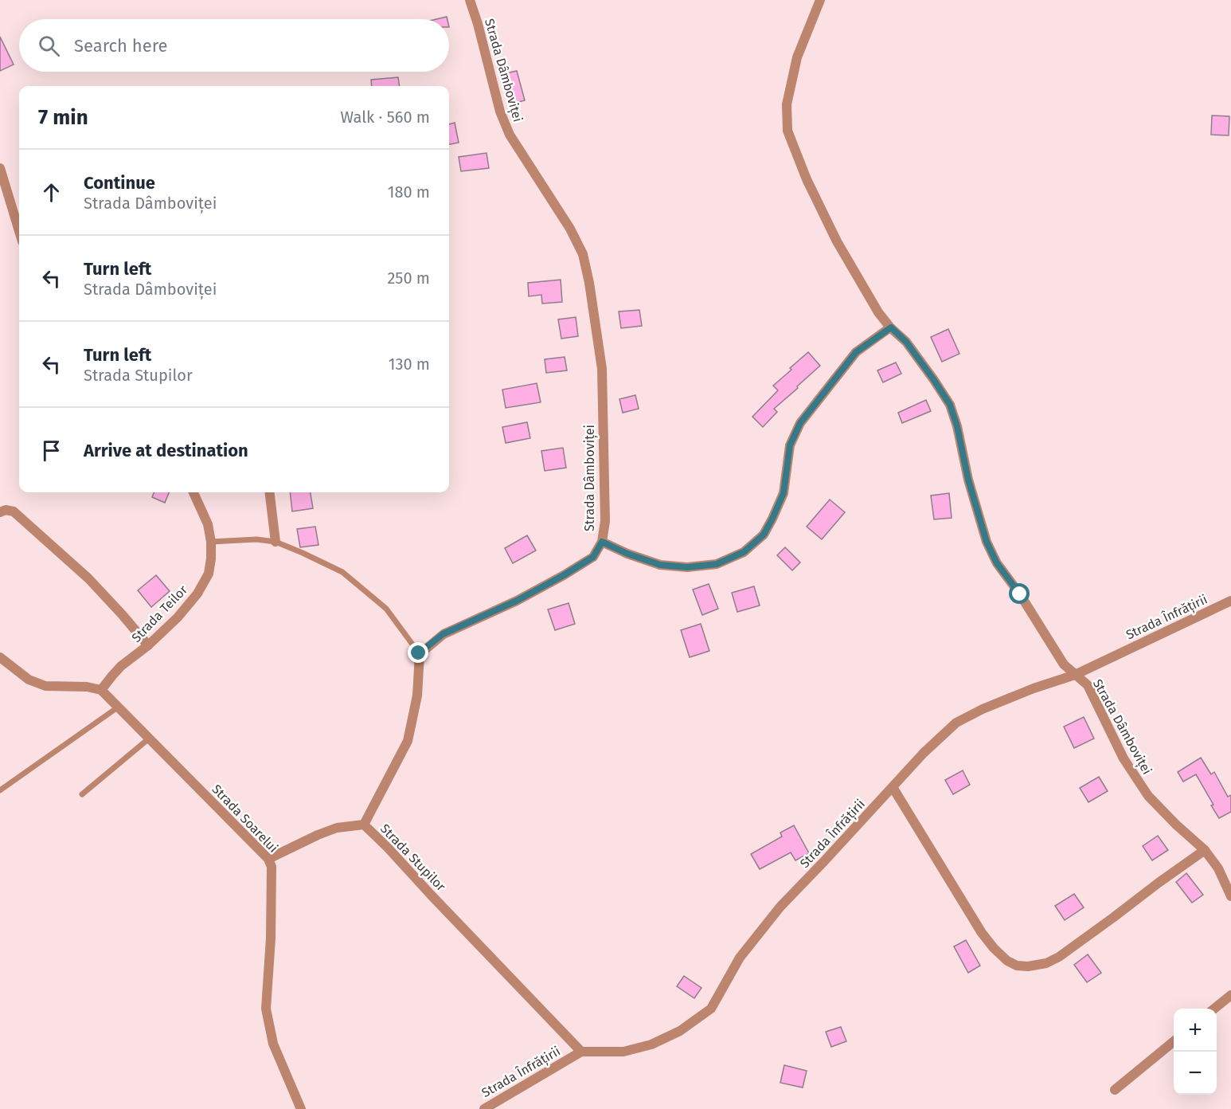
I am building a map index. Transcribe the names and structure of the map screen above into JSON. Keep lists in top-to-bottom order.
{
  "streets": {
    "street": [
      "Strada Dâmboviței",
      "Strada Teilor",
      "Strada Înfrățirii",
      "Strada Soarelui",
      "Strada Stupilor"
    ]
  },
  "crossings": [
    ["Strada Dâmboviței", "Strada Înfrățirii"],
    ["Strada Teilor", "Strada Soarelui"],
    ["Strada Înfrățirii", "Strada Stupilor"]
  ],
  "page": {
    "search": "Search here",
    "heading": ["7 min", "Walk · 560 m"],
    "list": [
      ["Continue", "Strada Dâmboviței", "180 m"],
      ["Turn left", "Strada Dâmboviței", "250 m"],
      ["Turn left", "Strada Stupilor", "130 m"],
      "Arrive at destination"
    ],
    "map_buttons": ["+", "−"]
  }
}
